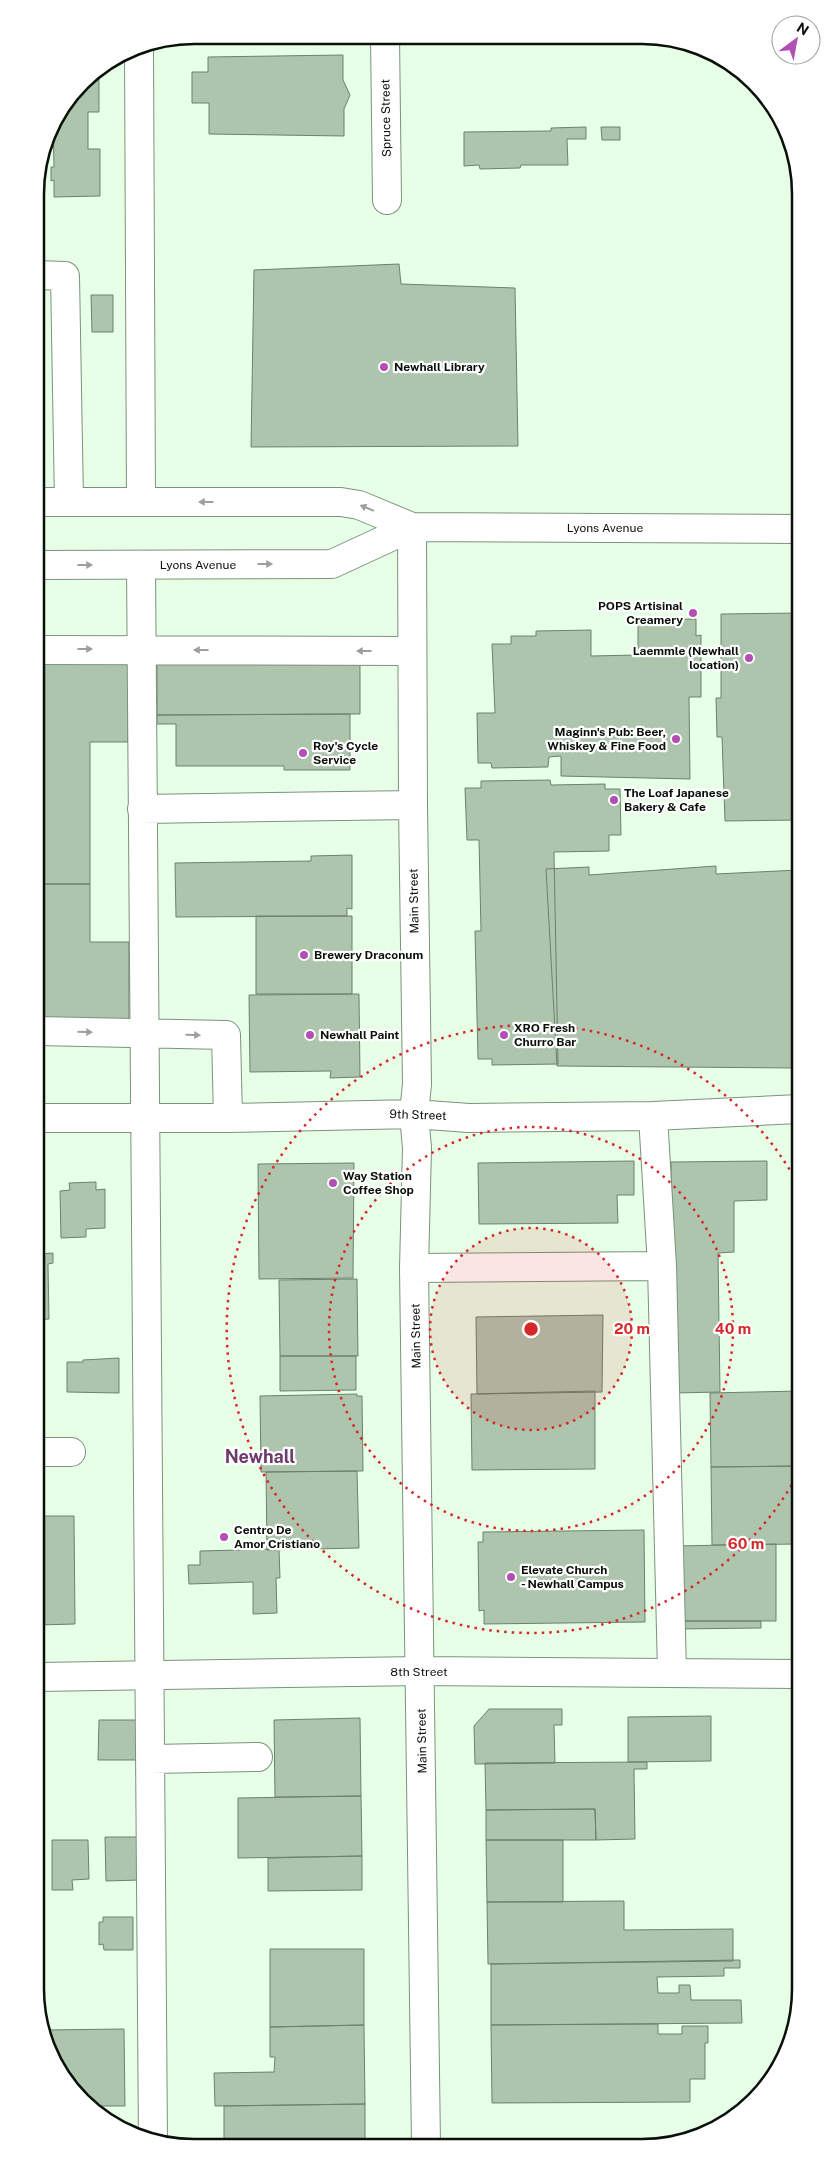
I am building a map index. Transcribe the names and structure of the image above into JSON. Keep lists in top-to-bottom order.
{
  "streets": {
    "street": [
      "Spruce Street",
      "Lyons Avenue",
      "Main Street",
      "9th Street",
      "8th Street"
    ]
  },
  "crossings": [
    ["Lyons Avenue", "Main Street"],
    ["Main Street", "9th Street"],
    ["Main Street", "8th Street"]
  ],
  "districts": ["Newhall"],
  "places": [
    "Newhall Library",
    "POPS Artisinal Creamery",
    "Laemmle (Newhall location)",
    "Maginn's Pub: Beer, Whiskey & Fine Food",
    "Roy's Cycle Service",
    "The Loaf Japanese Bakery & Cafe",
    "Brewery Draconum",
    "Newhall Paint",
    "XRO Fresh Churro Bar",
    "Way Station Coffee Shop",
    "Centro De Amor Cristiano",
    "Elevate Church - Newhall Campus"
  ],
  "north": "top right",
  "rings": ["20 m", "40 m", "60 m"]
}
